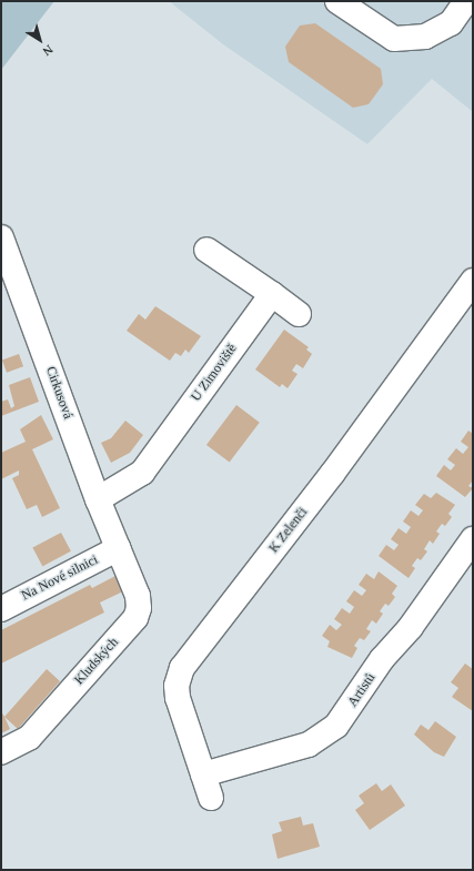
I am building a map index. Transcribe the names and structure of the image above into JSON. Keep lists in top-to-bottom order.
{
  "streets": {
    "street": [
      "U Zimoviště",
      "Cirkusová",
      "K Zelenči",
      "Na Nové silnici",
      "Kludských",
      "Artistů"
    ]
  },
  "crossings": [
    ["U Zimoviště", "Cirkusová"],
    ["Cirkusová", "Na Nové silnici"],
    ["Cirkusová", "Kludských"],
    ["K Zelenči", "Artistů"],
    ["Na Nové silnici", "Kludských"]
  ],
  "north": "bottom right"
}
